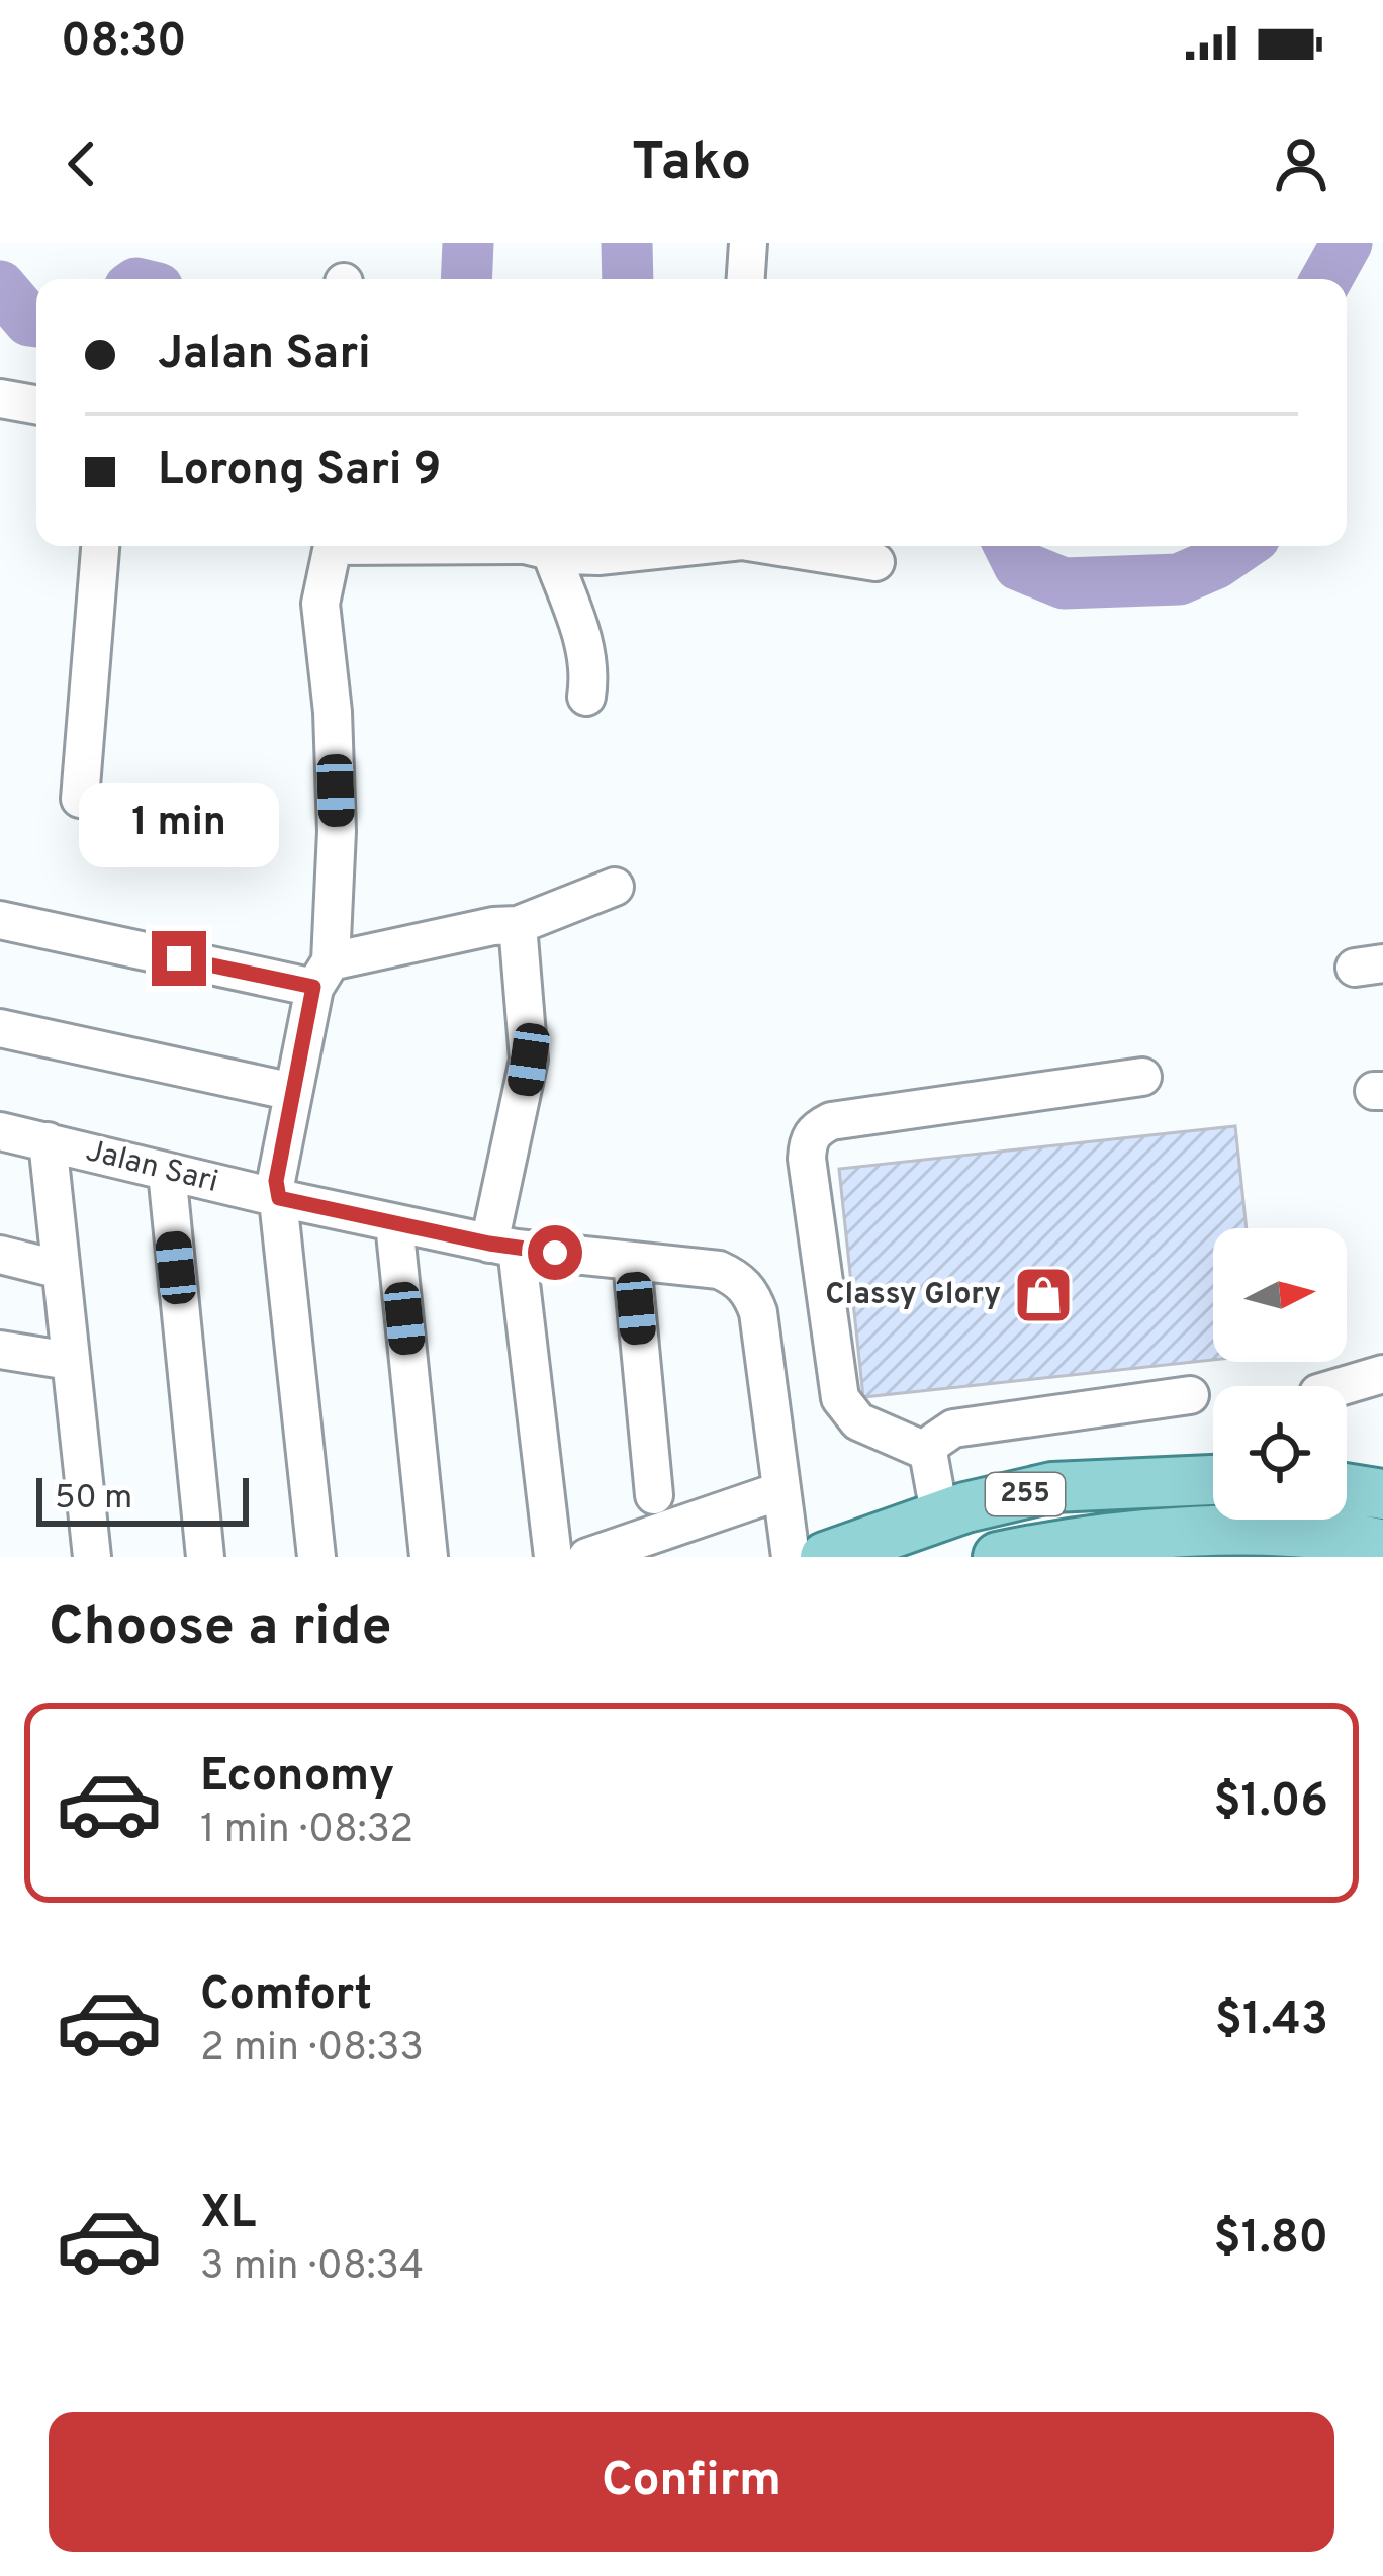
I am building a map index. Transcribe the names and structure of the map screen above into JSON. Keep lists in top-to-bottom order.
{
  "streets": {
    "main road": ["255"],
    "street": ["Jalan Sari"]
  },
  "places": {
    "shop": ["Classy Glory"]
  },
  "scale_bar": "50 m",
  "north": "right",
  "page": {
    "status": "08:30",
    "header": "Tako",
    "banner": ["Jalan Sari", "Lorong Sari 9"],
    "bubble": "1 min",
    "scale": "50 m",
    "heading": "Choose a ride",
    "list": [
      {
        "name": "Economy",
        "note": "1 min · 08:32",
        "value": "$1.06"
      },
      {
        "name": "Comfort",
        "note": "2 min · 08:33",
        "value": "$1.43"
      },
      {
        "name": "XL",
        "note": "3 min · 08:34",
        "value": "$1.80"
      }
    ],
    "buttons": "Confirm"
  }
}
